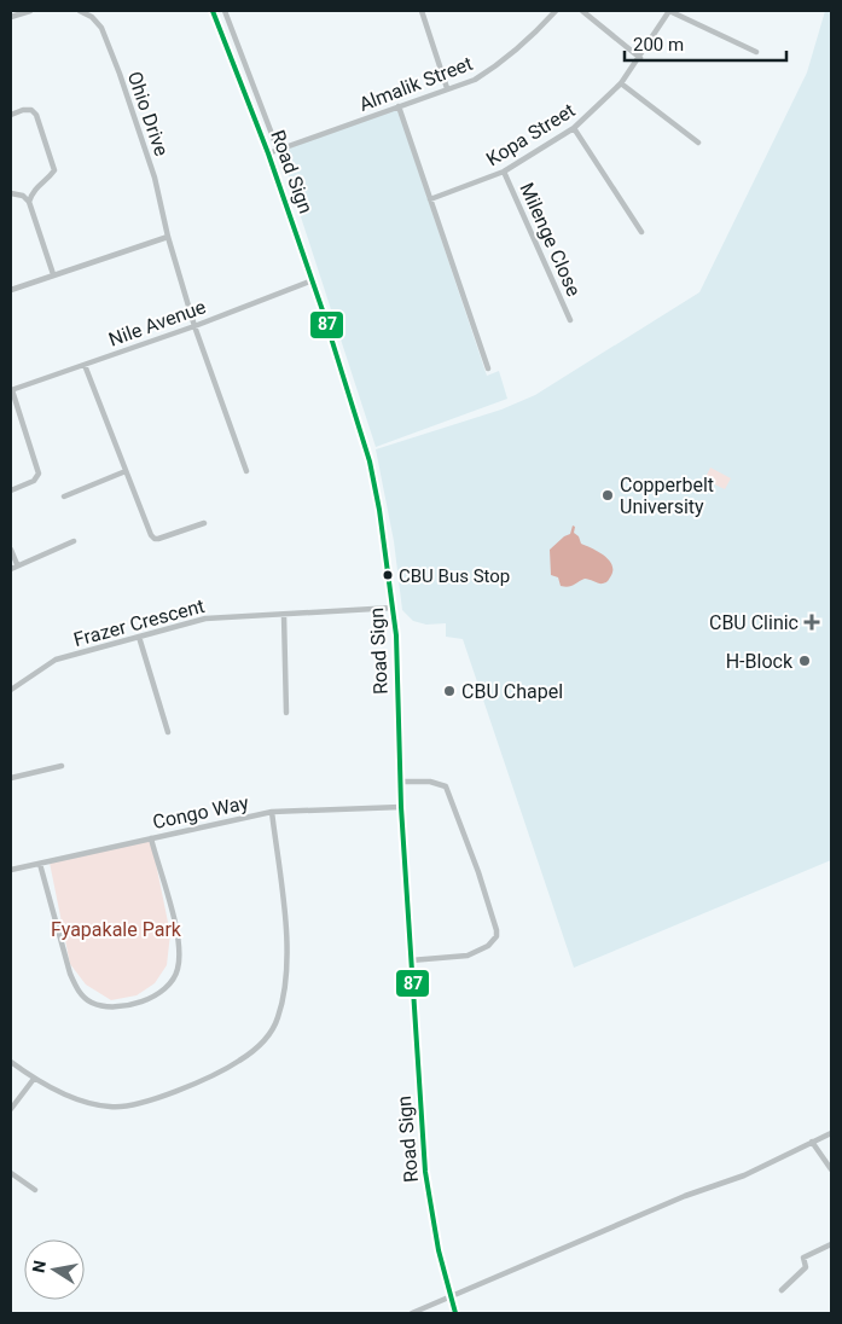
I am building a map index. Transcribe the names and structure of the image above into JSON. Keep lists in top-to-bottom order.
{
  "streets": {
    "main road": ["Road Sign"],
    "street": [
      "Almalik Street",
      "Ohio Drive",
      "Kopa Street",
      "Milenge Close",
      "Nile Avenue",
      "Frazer Crescent",
      "Congo Way"
    ]
  },
  "crossings": [
    ["Almalik Street", "Road Sign"],
    ["Ohio Drive", "Nile Avenue"],
    ["Kopa Street", "Milenge Close"],
    ["Road Sign", "Nile Avenue"],
    ["Road Sign", "Frazer Crescent"],
    ["Road Sign", "Congo Way"]
  ],
  "parks": ["Fyapakale Park"],
  "places": {
    "other": [
      "Copperbelt University",
      "CBU Bus Stop",
      "H-Block",
      "CBU Chapel"
    ],
    "health": ["CBU Clinic"]
  },
  "lines": ["transit line 87"],
  "scale_bar": "200 m",
  "north": "left"
}
